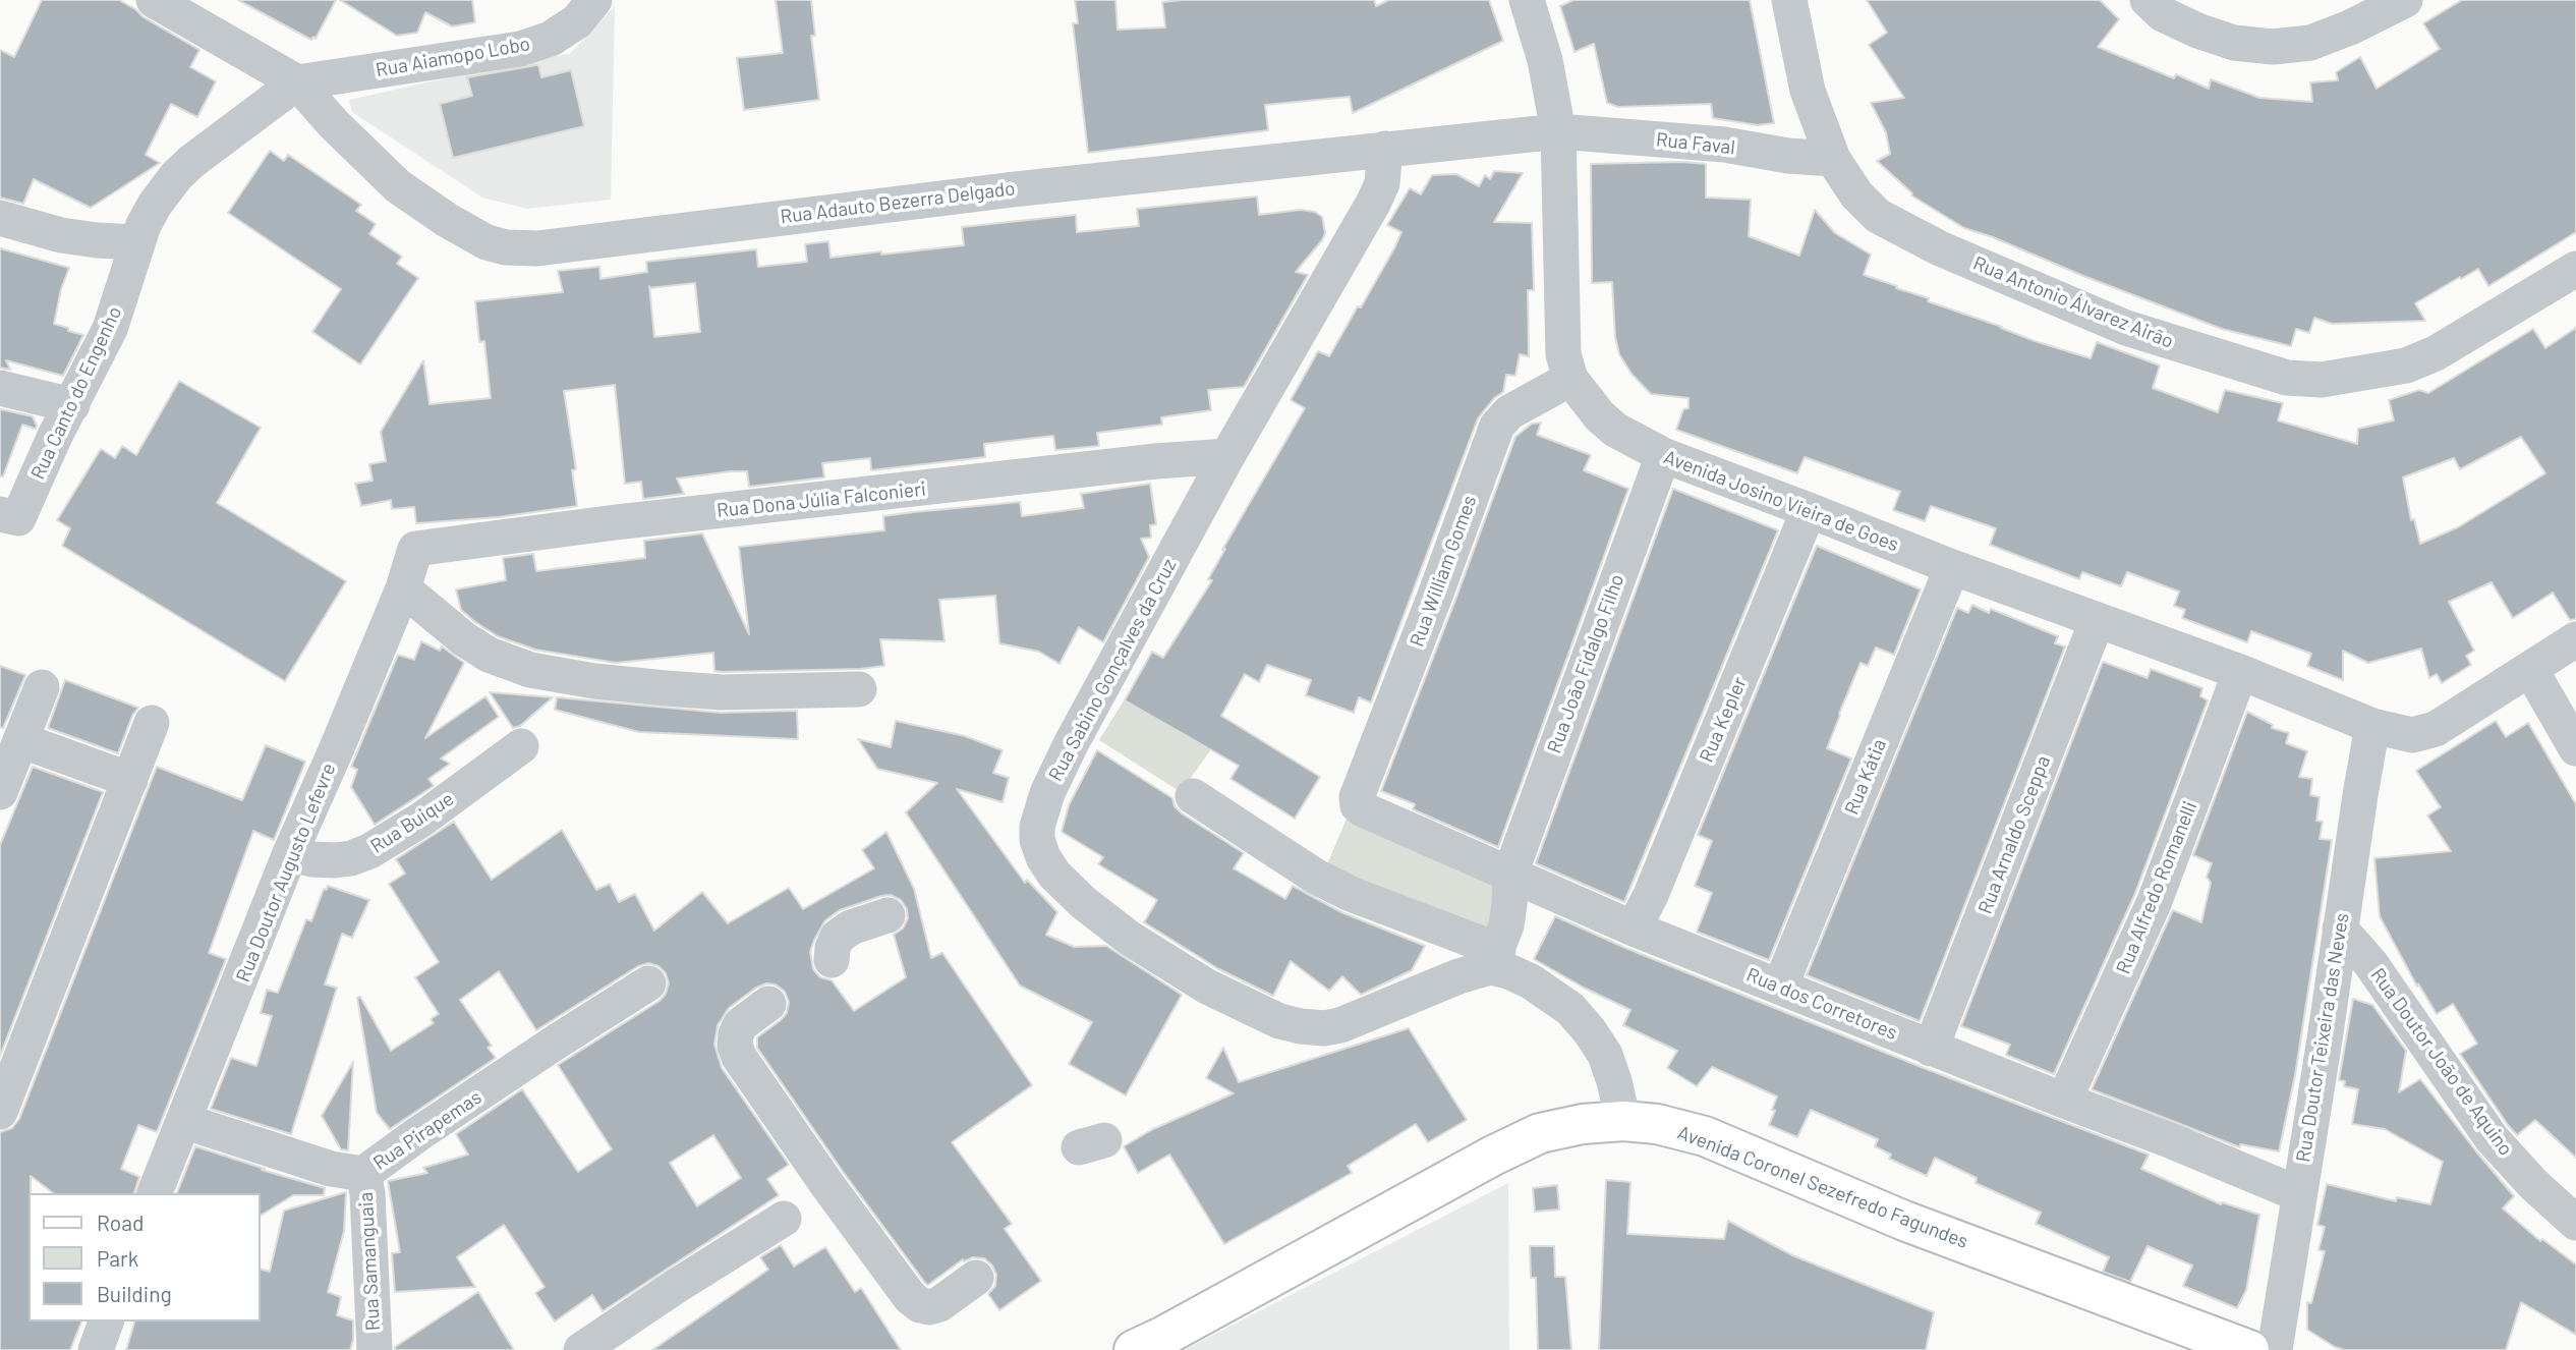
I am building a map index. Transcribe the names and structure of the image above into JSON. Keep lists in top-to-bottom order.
{
  "streets": {
    "main road": ["Avenida Coronel Sezefredo Fagundes"],
    "street": [
      "Rua Aiamopo Lobo",
      "Rua Faval",
      "Rua Adauto Bezerra Delgado",
      "Rua Antonio Álvarez Airão",
      "Rua Canto do Engenho",
      "Rua Dona Júlia Falconieri",
      "Avenida Josino Vieira de Goes",
      "Rua William Gomes",
      "Rua João Fidalgo Filho",
      "Rua Sabino Gonçalves da Cruz",
      "Rua Kepler",
      "Rua Kátia",
      "Rua Buique",
      "Rua Arnaldo Sceppa",
      "Rua Doutor Augusto Lefevre",
      "Rua Alfredo Romanelli",
      "Rua dos Corretores",
      "Rua Doutor Teixeira das Neves",
      "Rua Doutor João de Aquino",
      "Rua Pirapemas",
      "Rua Samanguaia"
    ]
  },
  "crossings": [
    ["Rua Aiamopo Lobo", "Rua Adauto Bezerra Delgado"],
    ["Rua Aiamopo Lobo", "Rua Canto do Engenho"],
    ["Rua Faval", "Rua Adauto Bezerra Delgado"],
    ["Rua Faval", "Rua Antonio Álvarez Airão"],
    ["Rua Faval", "Avenida Josino Vieira de Goes"],
    ["Rua Adauto Bezerra Delgado", "Rua Canto do Engenho"],
    ["Rua Adauto Bezerra Delgado", "Avenida Josino Vieira de Goes"],
    ["Rua Adauto Bezerra Delgado", "Rua Sabino Gonçalves da Cruz"],
    ["Rua Dona Júlia Falconieri", "Rua Sabino Gonçalves da Cruz"],
    ["Rua Dona Júlia Falconieri", "Rua Doutor Augusto Lefevre"],
    ["Avenida Josino Vieira de Goes", "Rua William Gomes"],
    ["Avenida Josino Vieira de Goes", "Rua João Fidalgo Filho"],
    ["Avenida Josino Vieira de Goes", "Rua Kepler"],
    ["Avenida Josino Vieira de Goes", "Rua Kátia"],
    ["Avenida Josino Vieira de Goes", "Rua Arnaldo Sceppa"],
    ["Avenida Josino Vieira de Goes", "Rua Alfredo Romanelli"],
    ["Avenida Josino Vieira de Goes", "Rua Doutor Teixeira das Neves"],
    ["Rua William Gomes", "Rua dos Corretores"],
    ["Rua João Fidalgo Filho", "Rua dos Corretores"],
    ["Rua Kepler", "Rua dos Corretores"],
    ["Rua Kátia", "Rua dos Corretores"],
    ["Rua Buique", "Rua Doutor Augusto Lefevre"],
    ["Rua Arnaldo Sceppa", "Rua dos Corretores"],
    ["Rua Doutor Augusto Lefevre", "Rua Pirapemas"],
    ["Rua Alfredo Romanelli", "Rua dos Corretores"],
    ["Rua dos Corretores", "Rua Doutor Teixeira das Neves"],
    ["Rua Doutor Teixeira das Neves", "Rua Doutor João de Aquino"],
    ["Rua Doutor Teixeira das Neves", "Avenida Coronel Sezefredo Fagundes"],
    ["Rua Pirapemas", "Rua Samanguaia"]
  ],
  "legend": ["Road", "Park", "Building"]
}
